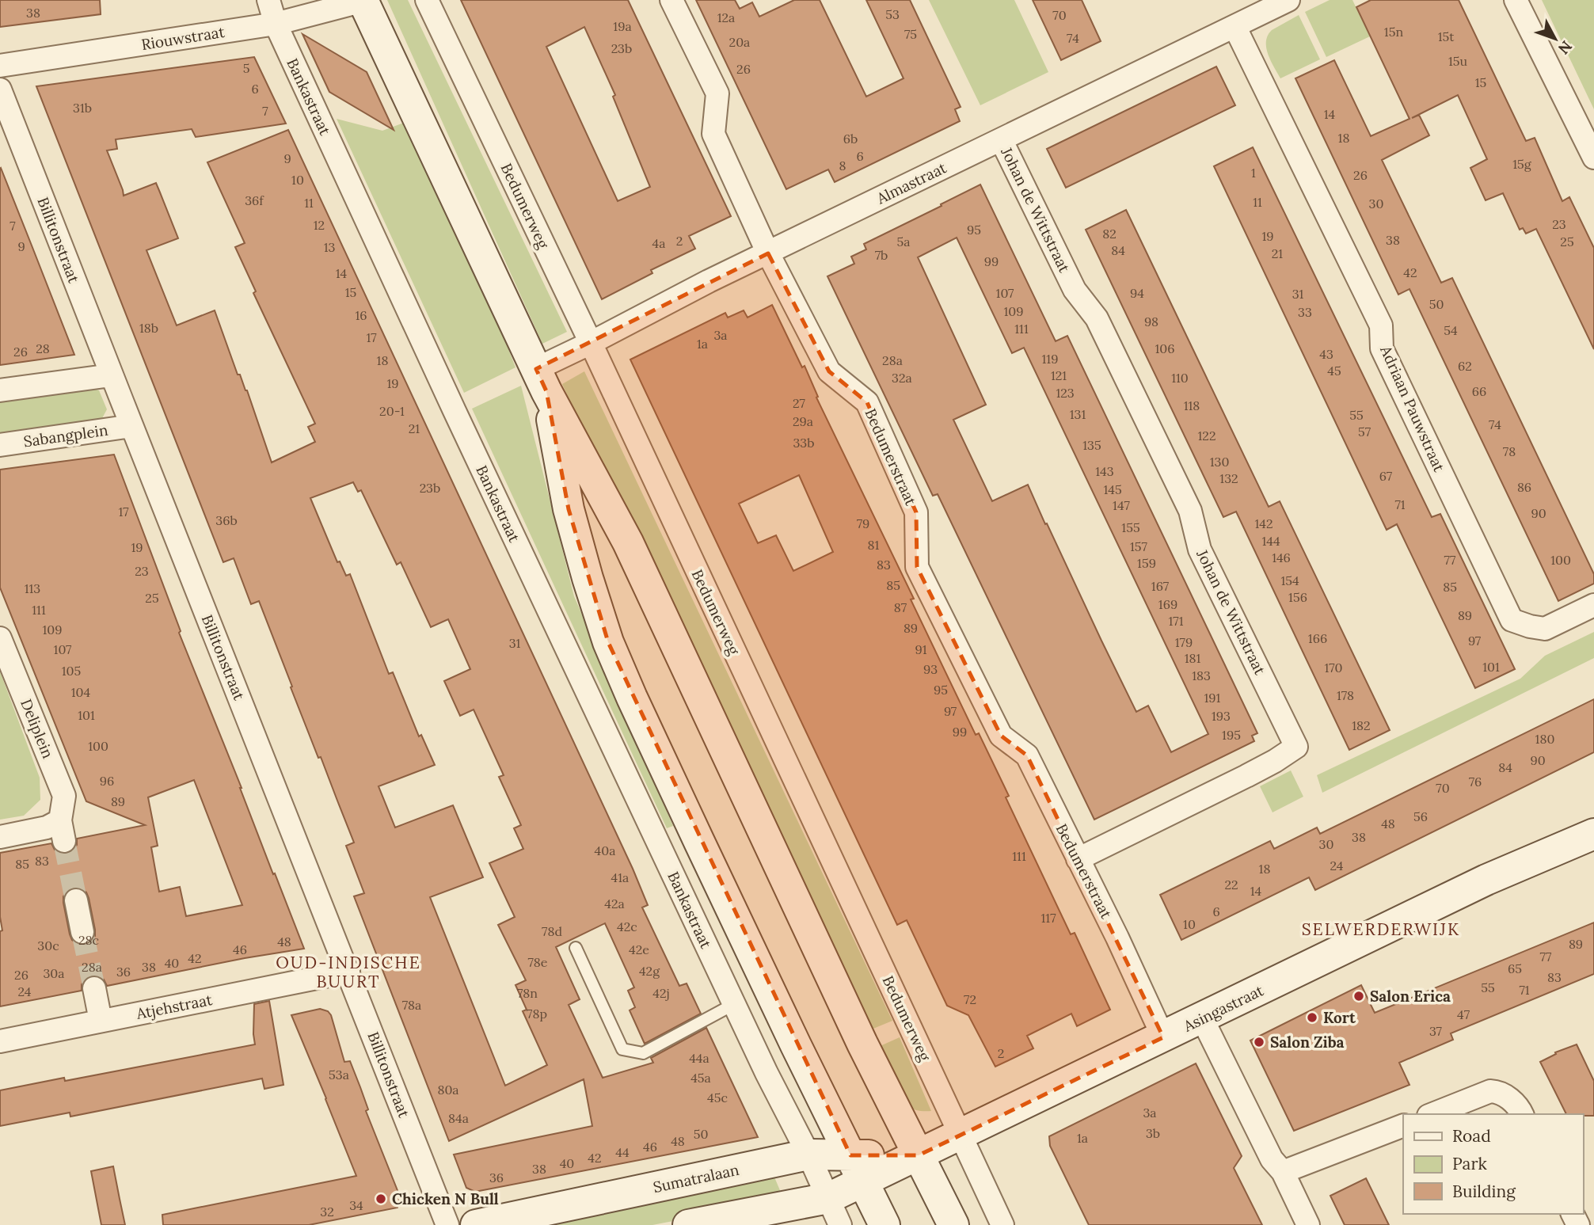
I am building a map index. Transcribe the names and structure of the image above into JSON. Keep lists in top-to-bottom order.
{
  "streets": {
    "main road": ["Asingastraat", "Sumatralaan"],
    "street": [
      "Riouwstraat",
      "Bankastraat",
      "Almastraat",
      "Bedumerweg",
      "Johan de Wittstraat",
      "Billitonstraat",
      "Adriaan Pauwstraat",
      "Sabangplein",
      "Bedumerstraat",
      "Deliplein",
      "Atjehstraat"
    ]
  },
  "crossings": [
    ["Riouwstraat", "Bankastraat"],
    ["Bankastraat", "Sumatralaan"],
    ["Almastraat", "Bedumerweg"],
    ["Almastraat", "Johan de Wittstraat"],
    ["Almastraat", "Adriaan Pauwstraat"],
    ["Almastraat", "Bedumerstraat"],
    ["Bedumerweg", "Asingastraat"],
    ["Johan de Wittstraat", "Bedumerstraat"],
    ["Billitonstraat", "Sabangplein"],
    ["Billitonstraat", "Atjehstraat"],
    ["Bedumerstraat", "Asingastraat"],
    ["Asingastraat", "Sumatralaan"]
  ],
  "districts": ["SELWERDERWIJK", "OUD-INDISCHE BUURT"],
  "places": [
    "Salon Erica",
    "Kort",
    "Salon Ziba",
    "Chicken N Bull"
  ],
  "house_numbers": [
    "38",
    "53",
    "70",
    "12a",
    "19a",
    "15n",
    "75",
    "15t",
    "74",
    "20a",
    "23b",
    "15u",
    "5",
    "26",
    "15",
    "6",
    "31b",
    "7",
    "14",
    "18",
    "6b",
    "6",
    "9",
    "15g",
    "8",
    "1",
    "26",
    "10",
    "36f",
    "11",
    "11",
    "30",
    "23",
    "12",
    "7",
    "95",
    "82",
    "19",
    "38",
    "2",
    "5a",
    "25",
    "4a",
    "9",
    "13",
    "84",
    "21",
    "7b",
    "99",
    "42",
    "14",
    "15",
    "107",
    "94",
    "31",
    "50",
    "109",
    "33",
    "16",
    "98",
    "18b",
    "111",
    "54",
    "3a",
    "17",
    "1a",
    "28",
    "106",
    "26",
    "43",
    "119",
    "18",
    "28a",
    "62",
    "45",
    "121",
    "32a",
    "110",
    "19",
    "66",
    "123",
    "27",
    "118",
    "20-1",
    "131",
    "55",
    "29a",
    "74",
    "21",
    "57",
    "122",
    "33b",
    "135",
    "78",
    "130",
    "143",
    "67",
    "132",
    "86",
    "23b",
    "145",
    "71",
    "147",
    "17",
    "90",
    "36b",
    "79",
    "142",
    "155",
    "144",
    "81",
    "157",
    "19",
    "146",
    "77",
    "100",
    "159",
    "83",
    "23",
    "154",
    "85",
    "167",
    "85",
    "113",
    "156",
    "25",
    "169",
    "87",
    "111",
    "89",
    "171",
    "89",
    "109",
    "166",
    "97",
    "179",
    "31",
    "107",
    "91",
    "181",
    "101",
    "170",
    "93",
    "105",
    "183",
    "95",
    "104",
    "178",
    "191",
    "97",
    "101",
    "193",
    "182",
    "99",
    "195",
    "180",
    "100",
    "90",
    "84",
    "96",
    "76",
    "70",
    "89",
    "56",
    "48",
    "38",
    "30",
    "40a",
    "111",
    "83",
    "85",
    "24",
    "18",
    "41a",
    "22",
    "14",
    "42a",
    "6",
    "117",
    "10",
    "42c",
    "78d",
    "28c",
    "48",
    "89",
    "30c",
    "46",
    "42e",
    "77",
    "42",
    "78e",
    "40",
    "28a",
    "38",
    "65",
    "42g",
    "36",
    "30a",
    "26",
    "83",
    "55",
    "71",
    "24",
    "78n",
    "42j",
    "72",
    "78a",
    "78p",
    "47",
    "37",
    "2",
    "44a",
    "53a",
    "45a",
    "80a",
    "45c",
    "3a",
    "84a",
    "3b",
    "50",
    "1a",
    "48",
    "46",
    "44",
    "42",
    "40",
    "38",
    "36",
    "34",
    "32"
  ],
  "legend": ["Road", "Park", "Building"],
  "north": "bottom right"
}
